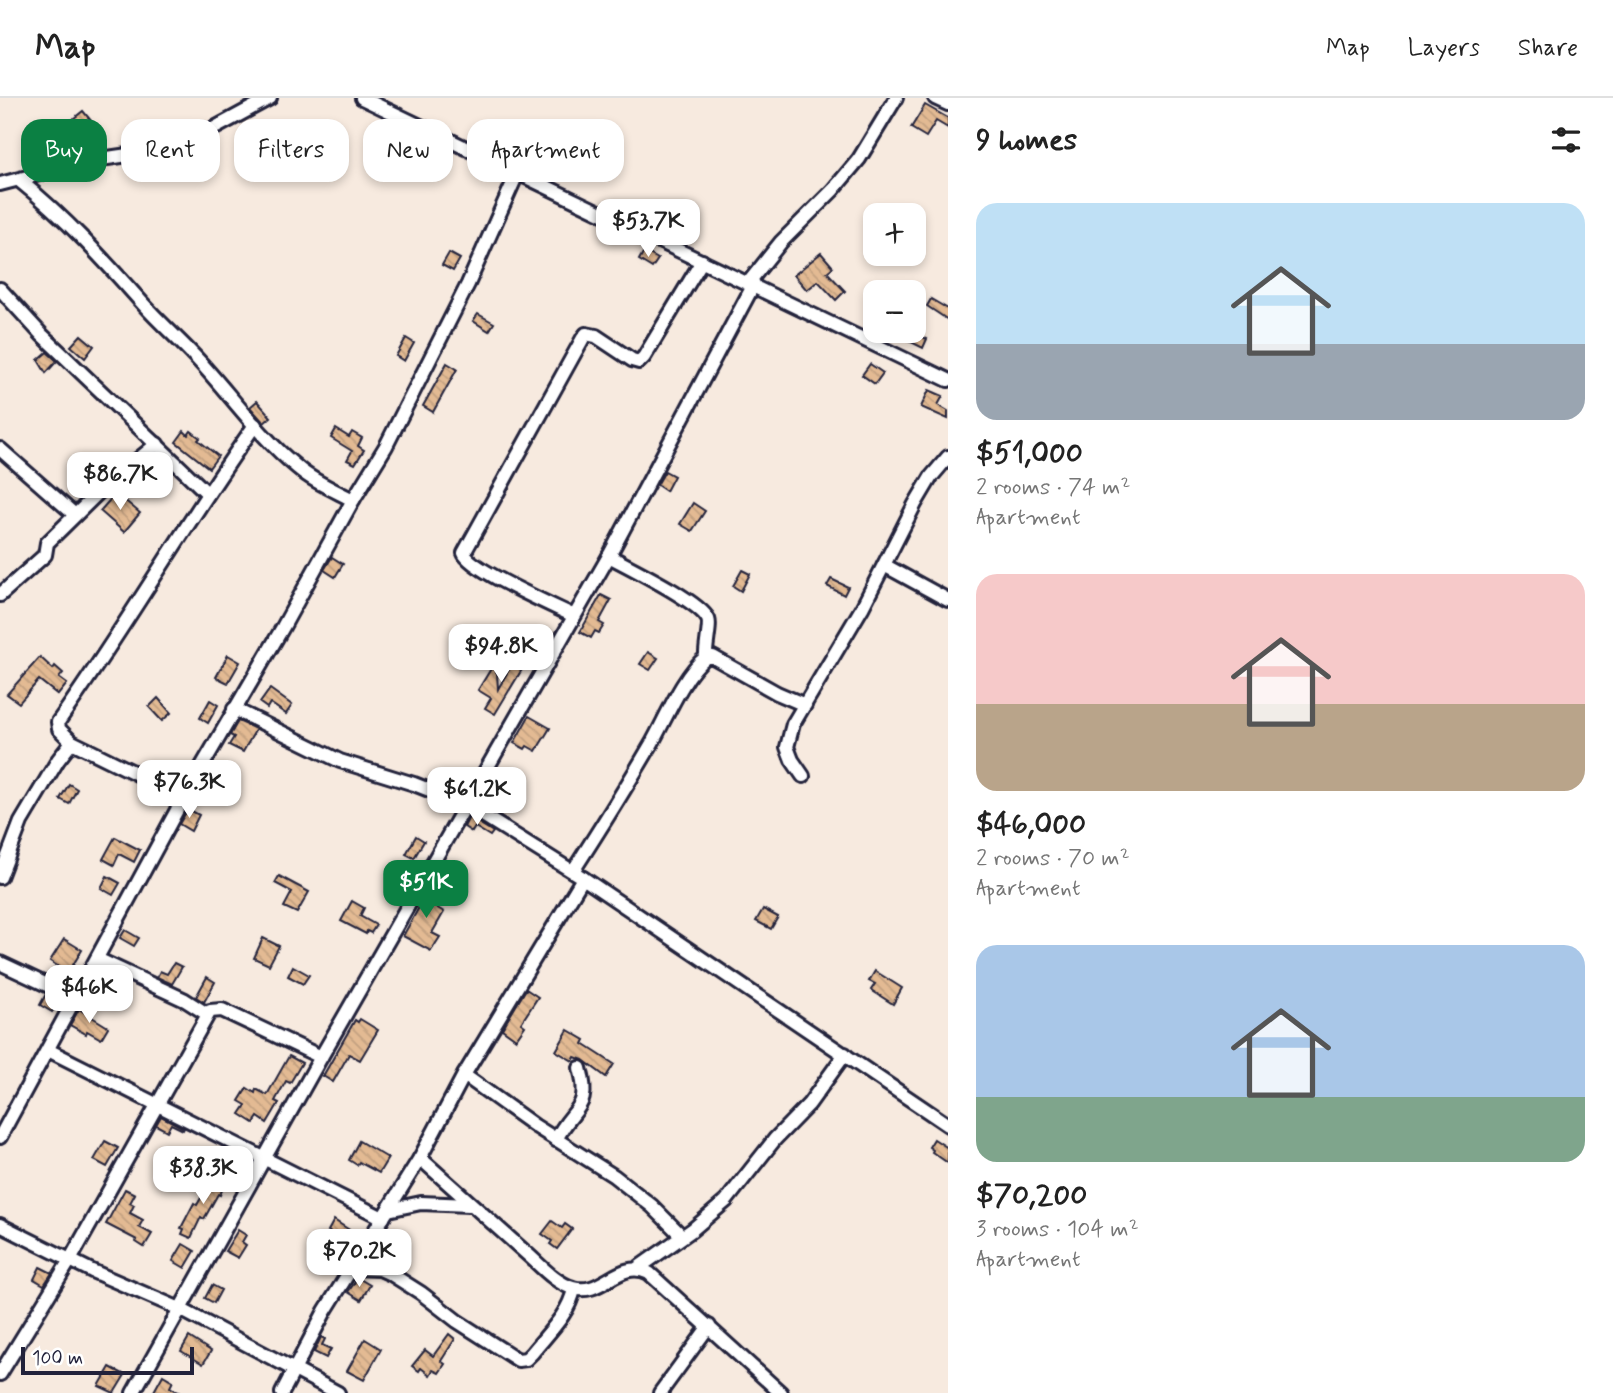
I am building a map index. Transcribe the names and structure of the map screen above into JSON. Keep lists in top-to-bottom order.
{
  "scale_bar": "100 m",
  "page": {
    "header": "Map",
    "nav": ["Map", "Layers", "Share"],
    "heading": "9 homes",
    "chip": [
      "Buy",
      "Rent",
      "Filters",
      "New",
      "Apartment"
    ],
    "list": [
      {
        "name": "$51,000",
        "note": "2 rooms · 74 m² · Apartment"
      },
      {
        "name": "$46,000",
        "note": "2 rooms · 70 m² · Apartment"
      },
      {
        "name": "$70,200",
        "note": "3 rooms · 104 m² · Apartment"
      }
    ],
    "price": [
      "$53.7K",
      "$86.7K",
      "$94.8K",
      "$76.3K",
      "$61.2K",
      "$51K",
      "$46K",
      "$38.3K",
      "$70.2K"
    ],
    "map_buttons": ["+", "−"],
    "scale": "100 m"
  }
}
